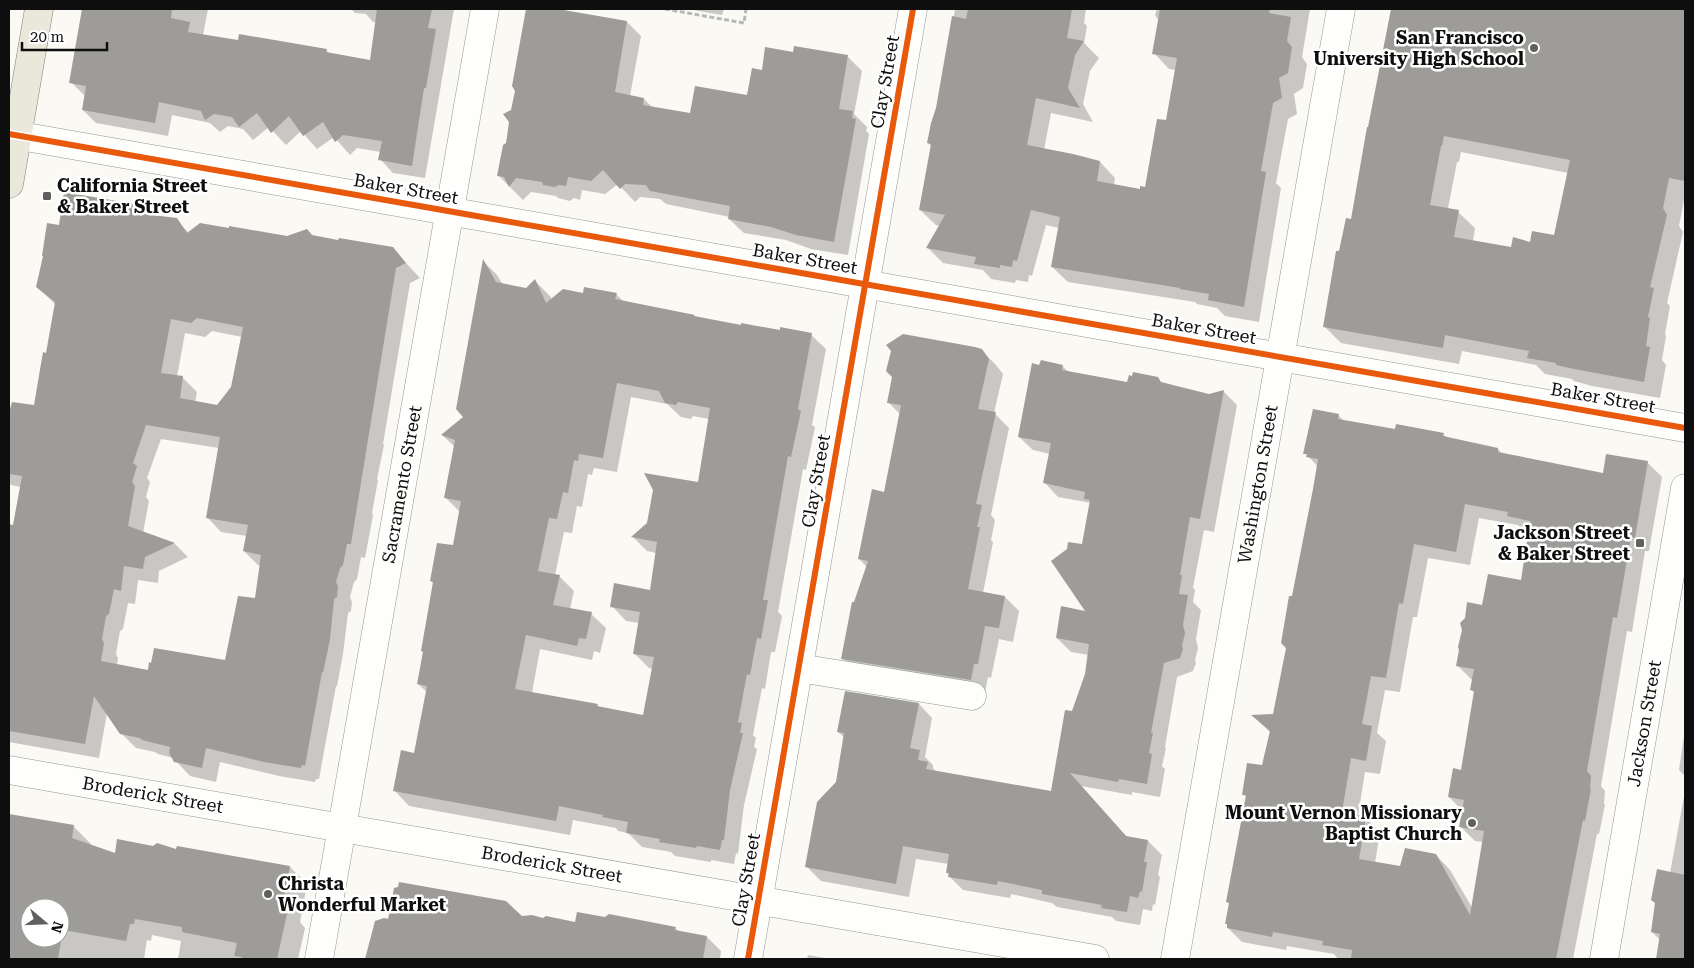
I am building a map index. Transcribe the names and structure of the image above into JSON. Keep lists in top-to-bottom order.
{
  "streets": {
    "street": [
      "Clay Street",
      "Baker Street",
      "Sacramento Street",
      "Washington Street",
      "Jackson Street",
      "Broderick Street"
    ]
  },
  "crossings": [
    ["Clay Street", "Baker Street"],
    ["Clay Street", "Broderick Street"],
    ["Baker Street", "Sacramento Street"],
    ["Baker Street", "Washington Street"],
    ["Sacramento Street", "Broderick Street"]
  ],
  "places": {
    "other": ["San Francisco University High School", "Mount Vernon Missionary Baptist Church", "Christa Wonderful Market"],
    "transit": ["California Street & Baker Street", "Jackson Street & Baker Street"]
  },
  "scale_bar": "20 m",
  "north": "right"
}
